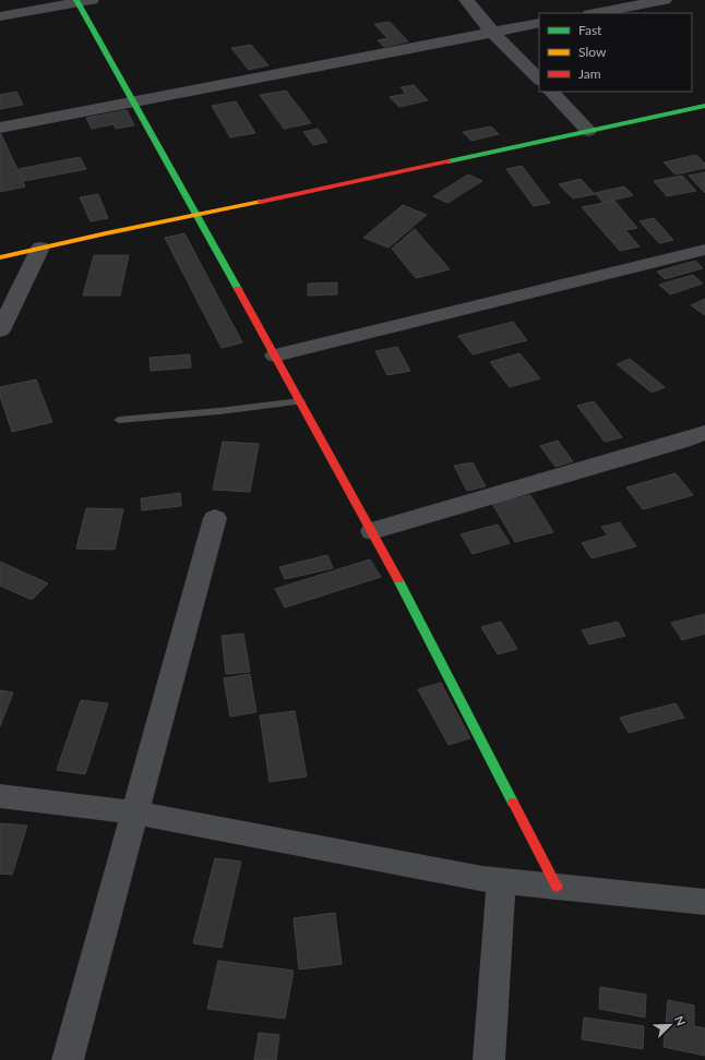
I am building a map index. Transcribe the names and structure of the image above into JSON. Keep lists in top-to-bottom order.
{
  "legend": ["Fast", "Slow", "Jam"],
  "north": "top right"
}
